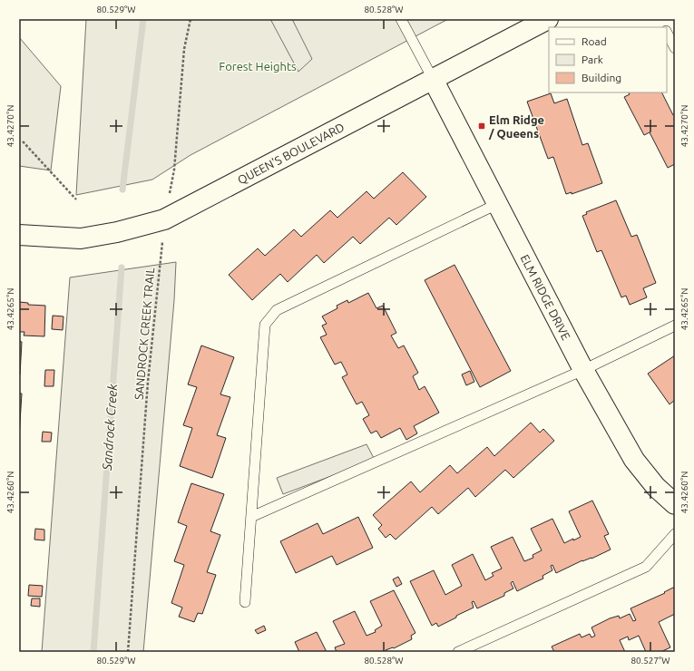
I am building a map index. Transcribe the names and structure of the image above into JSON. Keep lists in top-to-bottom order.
{
  "streets": {
    "street": ["QUEEN'S BOULEVARD", "ELM RIDGE DRIVE"],
    "path": ["SANDROCK CREEK TRAIL"]
  },
  "crossings": [
    ["QUEEN'S BOULEVARD", "ELM RIDGE DRIVE"],
    ["QUEEN'S BOULEVARD", "SANDROCK CREEK TRAIL"]
  ],
  "water": ["Sandrock Creek"],
  "parks": ["Forest Heights"],
  "places": {
    "transit": ["Elm Ridge / Queens"]
  },
  "legend": ["Road", "Park", "Building"],
  "coordinates": [
    "80.529°W",
    "80.528°W",
    "43.4270°N",
    "43.4265°N",
    "43.4260°N",
    "80.527°W"
  ]
}
